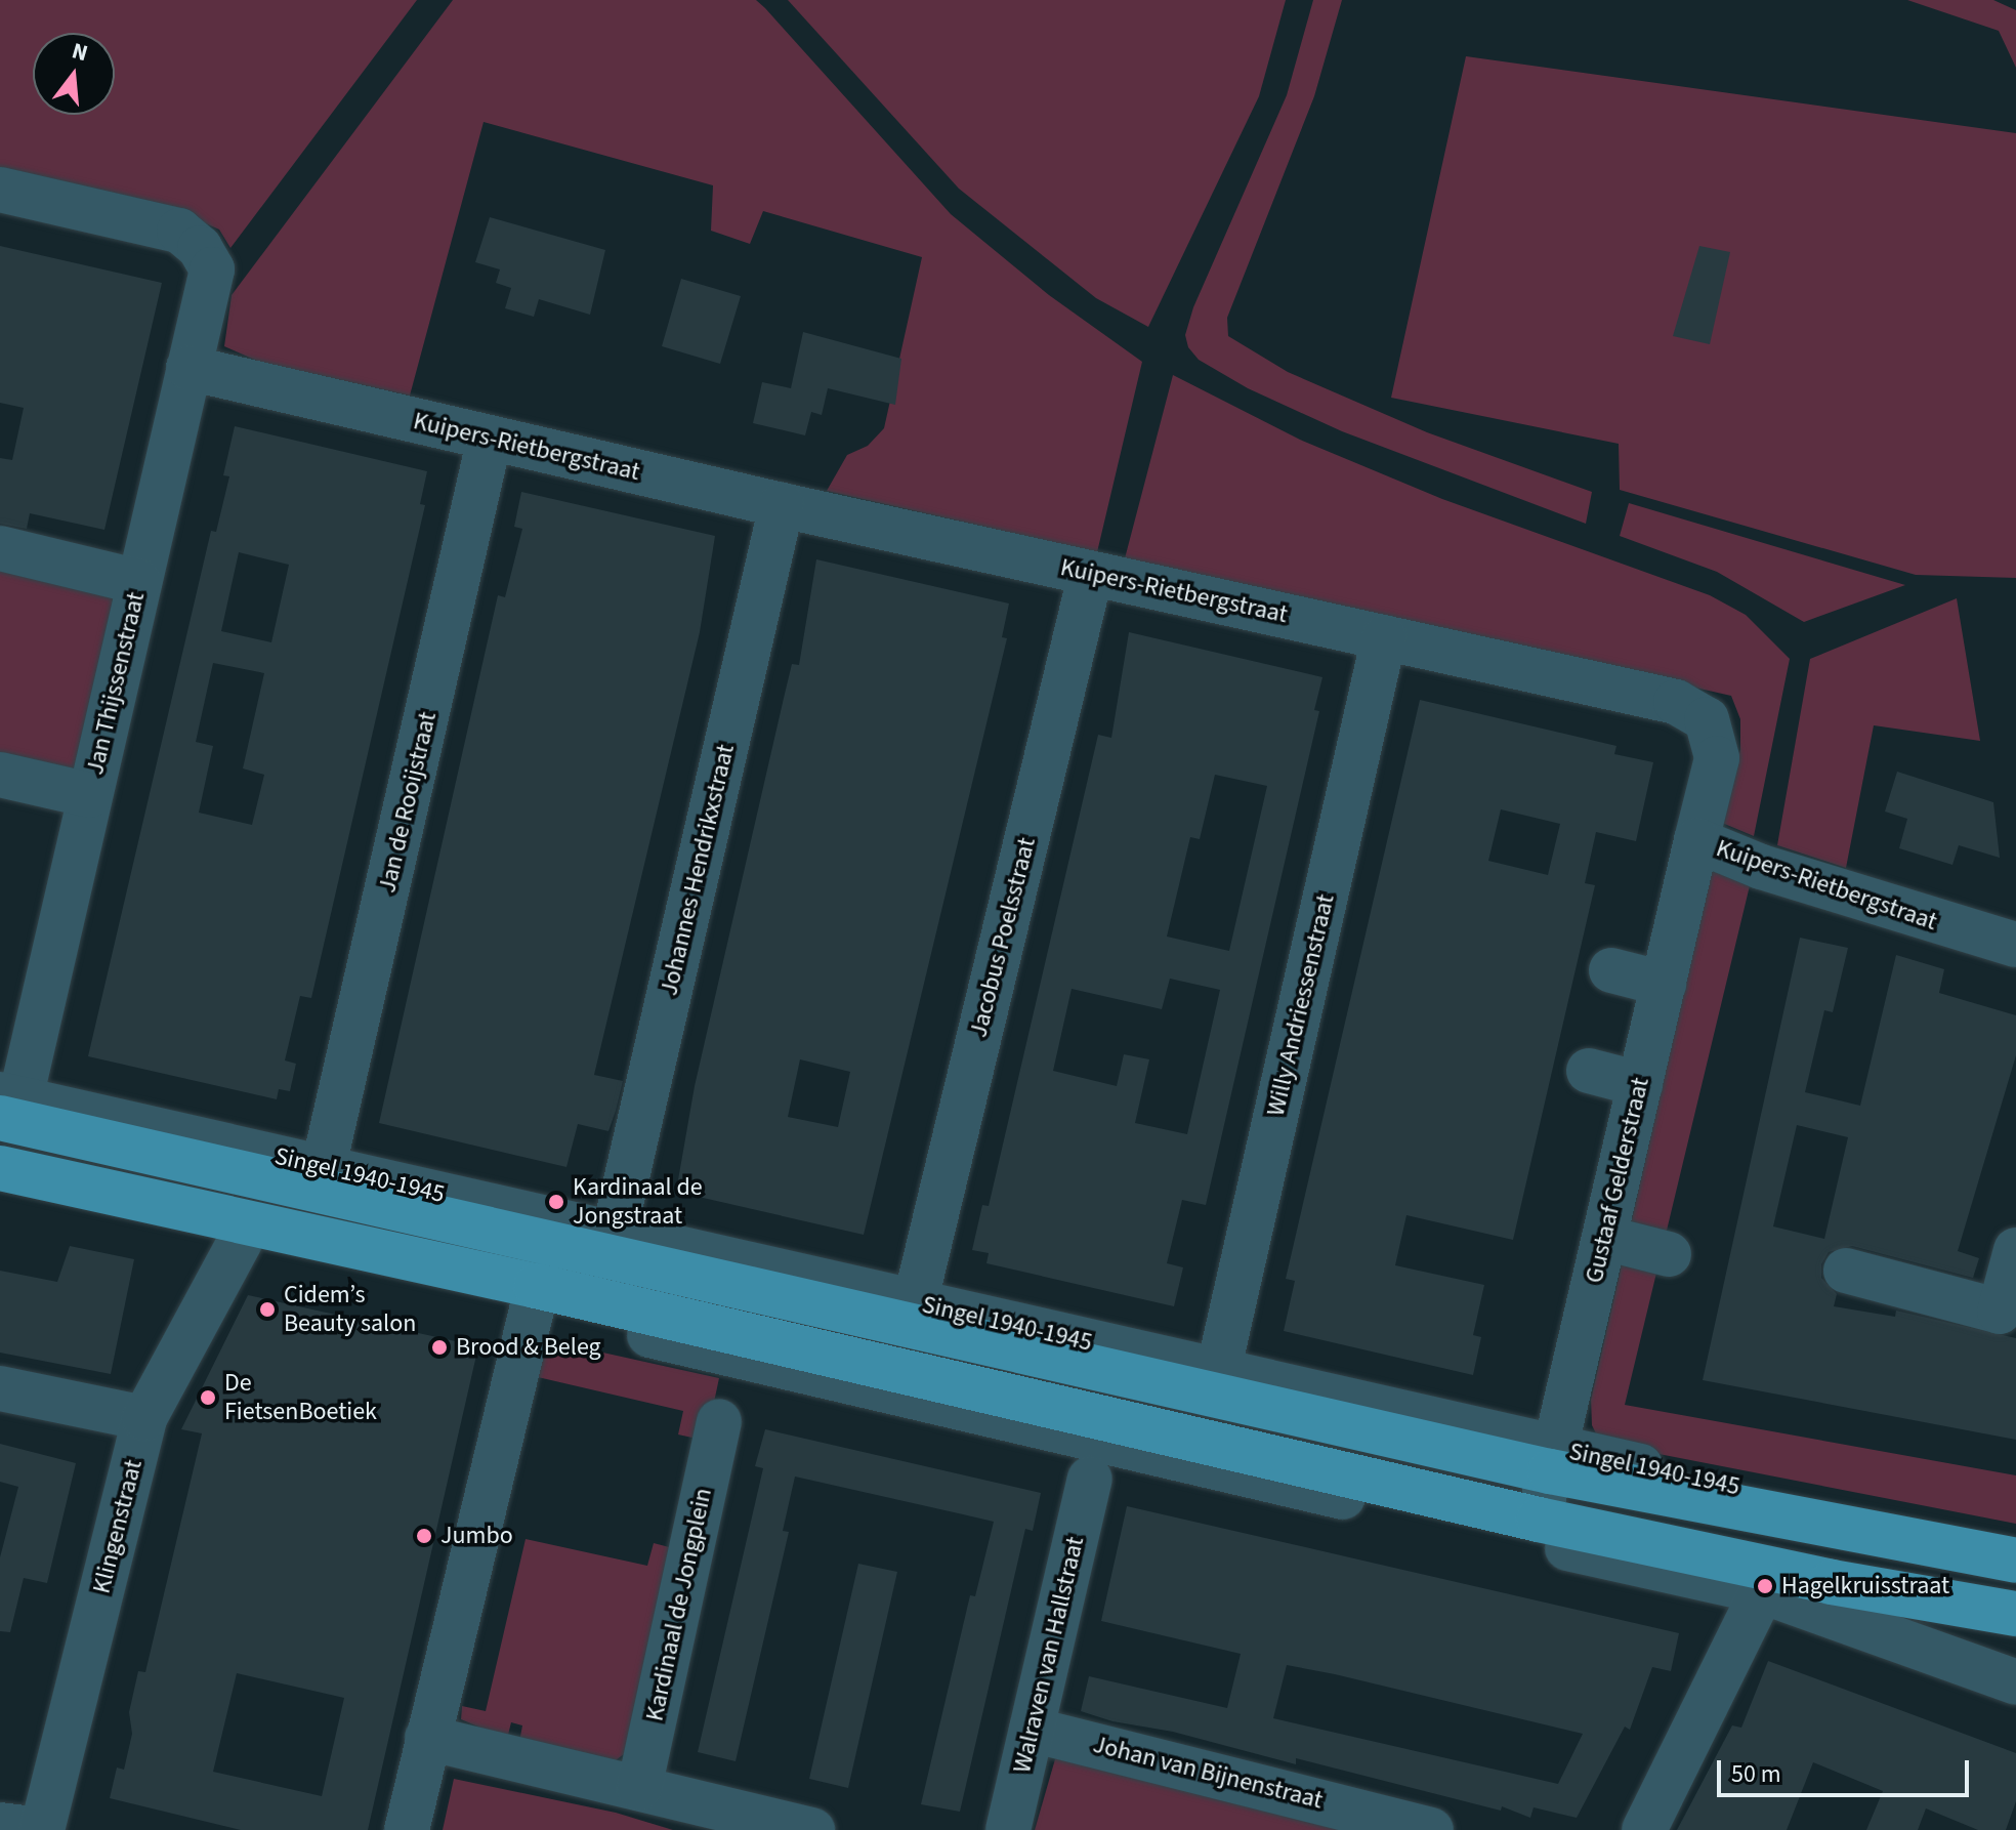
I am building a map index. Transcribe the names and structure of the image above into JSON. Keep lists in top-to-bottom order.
{
  "streets": {
    "main road": ["Singel 1940-1945"],
    "street": [
      "Kuipers-Rietbergstraat",
      "Jan Thijssenstraat",
      "Jan de Rooijstraat",
      "Johannes Hendrikxstraat",
      "Jacobus Poelsstraat",
      "Willy Andriessenstraat",
      "Gustaaf Gelderstraat",
      "Klingenstraat",
      "Kardinaal de Jongplein",
      "Walraven van Hallstraat",
      "Johan van Bijnenstraat"
    ]
  },
  "crossings": [
    ["Kuipers-Rietbergstraat", "Jan Thijssenstraat"],
    ["Kuipers-Rietbergstraat", "Jan de Rooijstraat"],
    ["Kuipers-Rietbergstraat", "Johannes Hendrikxstraat"],
    ["Kuipers-Rietbergstraat", "Jacobus Poelsstraat"],
    ["Kuipers-Rietbergstraat", "Willy Andriessenstraat"],
    ["Kuipers-Rietbergstraat", "Gustaaf Gelderstraat"],
    ["Jan Thijssenstraat", "Singel 1940-1945"],
    ["Jan de Rooijstraat", "Singel 1940-1945"],
    ["Johannes Hendrikxstraat", "Singel 1940-1945"],
    ["Jacobus Poelsstraat", "Singel 1940-1945"],
    ["Willy Andriessenstraat", "Singel 1940-1945"],
    ["Singel 1940-1945", "Gustaaf Gelderstraat"],
    ["Walraven van Hallstraat", "Johan van Bijnenstraat"]
  ],
  "places": [
    "Kardinaal de Jongstraat",
    "Cidem’s Beauty salon",
    "Brood & Beleg",
    "De FietsenBoetiek",
    "Jumbo",
    "Hagelkruisstraat"
  ],
  "scale_bar": "50 m",
  "north": "top"
}
